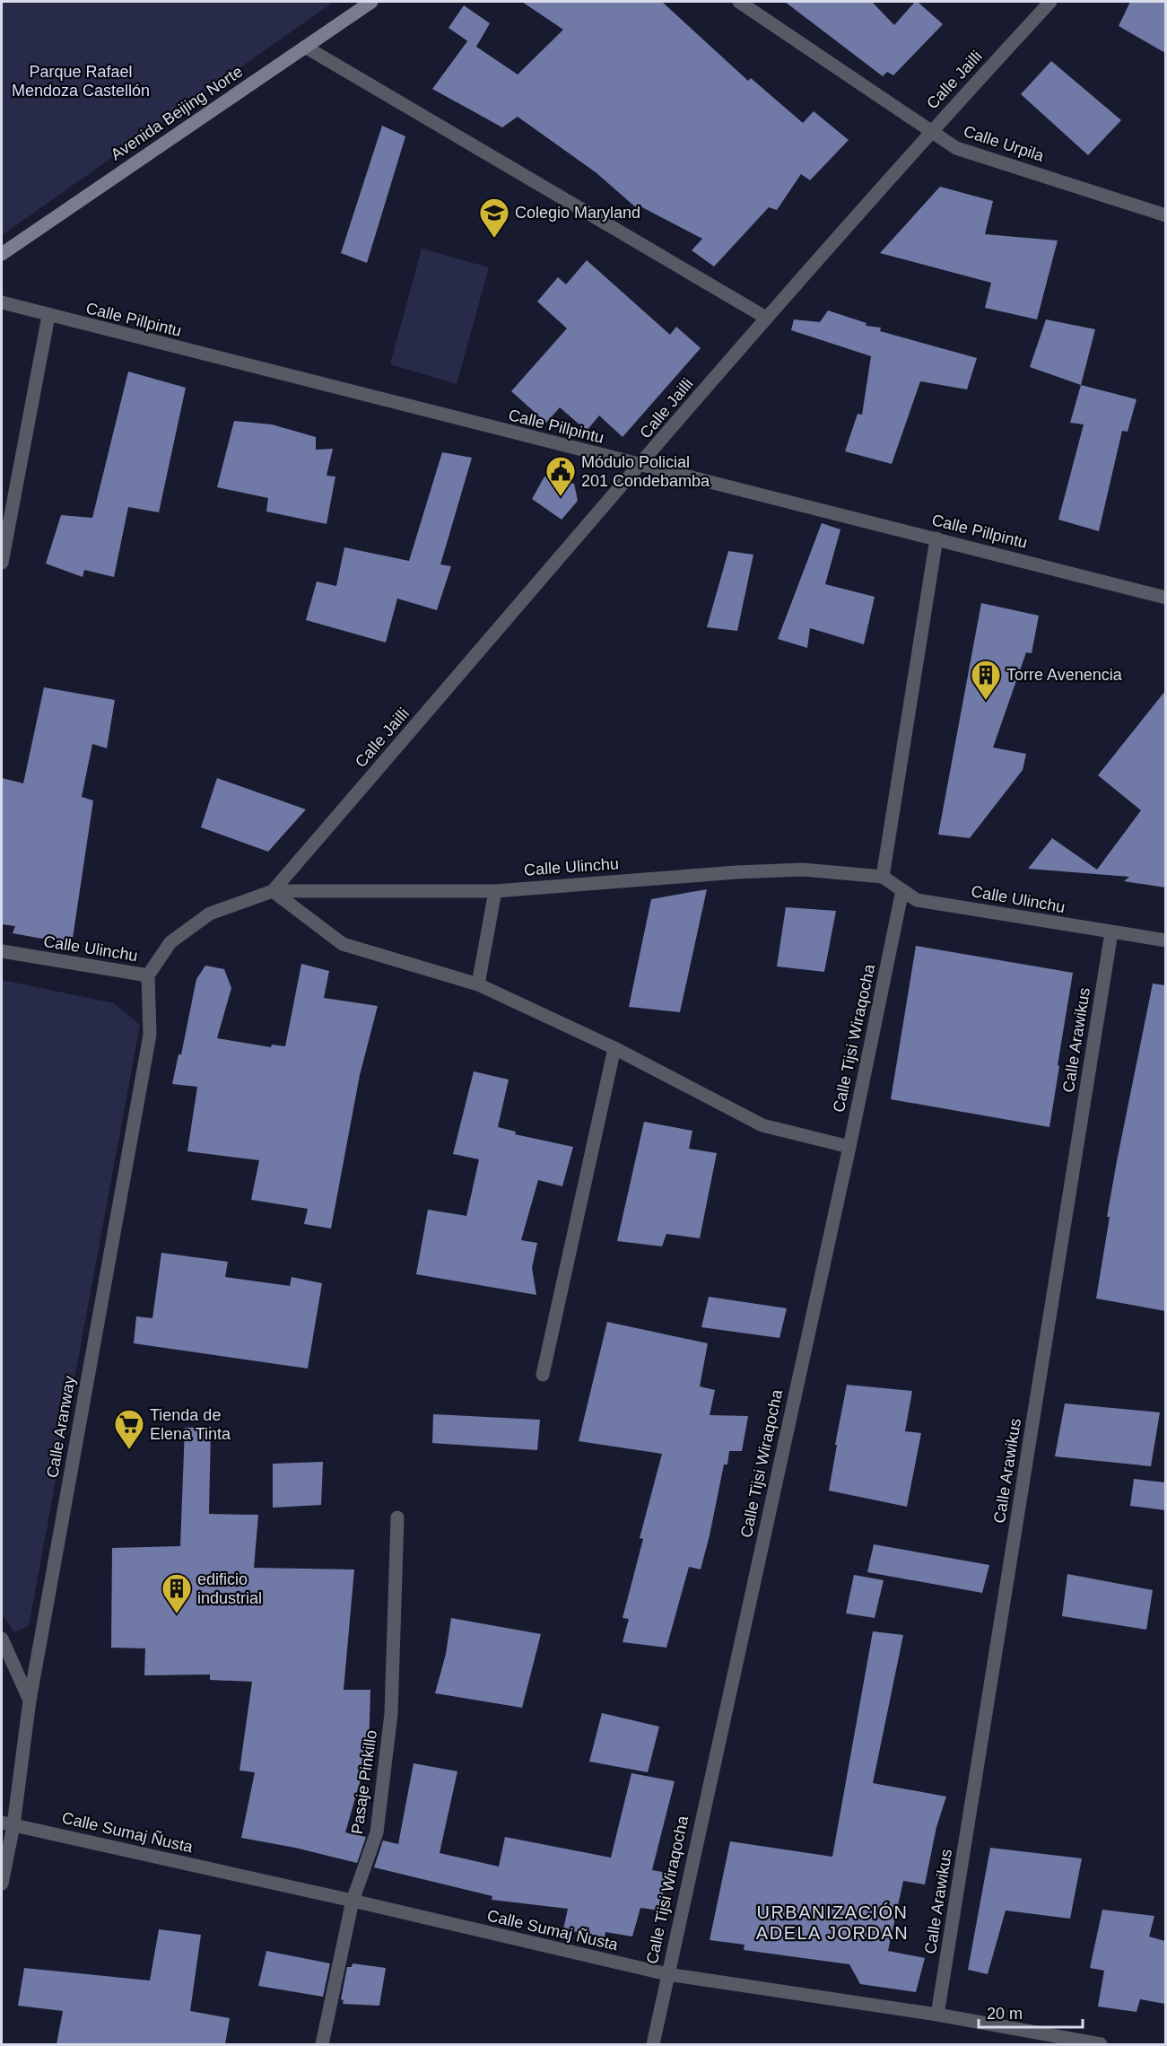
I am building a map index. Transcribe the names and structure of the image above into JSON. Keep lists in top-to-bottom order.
{
  "streets": {
    "street": [
      "Calle Jailli",
      "Avenida Beijing Norte",
      "Calle Urpila",
      "Calle Pillpintu",
      "Calle Ulinchu",
      "Calle Tijsi Wiraqocha",
      "Calle Arawikus",
      "Calle Aranway",
      "Pasaje Pinkillo",
      "Calle Sumaj Ñusta"
    ]
  },
  "crossings": [
    ["Calle Jailli", "Calle Urpila"],
    ["Calle Jailli", "Calle Pillpintu"],
    ["Calle Jailli", "Calle Ulinchu"],
    ["Calle Ulinchu", "Calle Tijsi Wiraqocha"],
    ["Calle Ulinchu", "Calle Arawikus"],
    ["Calle Ulinchu", "Calle Aranway"],
    ["Calle Tijsi Wiraqocha", "Calle Sumaj Ñusta"],
    ["Calle Arawikus", "Calle Sumaj Ñusta"],
    ["Calle Aranway", "Calle Sumaj Ñusta"],
    ["Pasaje Pinkillo", "Calle Sumaj Ñusta"]
  ],
  "districts": ["URBANIZACIÓN ADELA JORDAN"],
  "parks": ["Parque Rafael Mendoza Castellón"],
  "places": {
    "school or university": ["Colegio Maryland"],
    "public building": ["Módulo Policial 201 Condebamba"],
    "building": ["Torre Avenencia", "edificio industrial"],
    "supermarket": ["Tienda de Elena Tinta"]
  },
  "scale_bar": "20 m"
}
